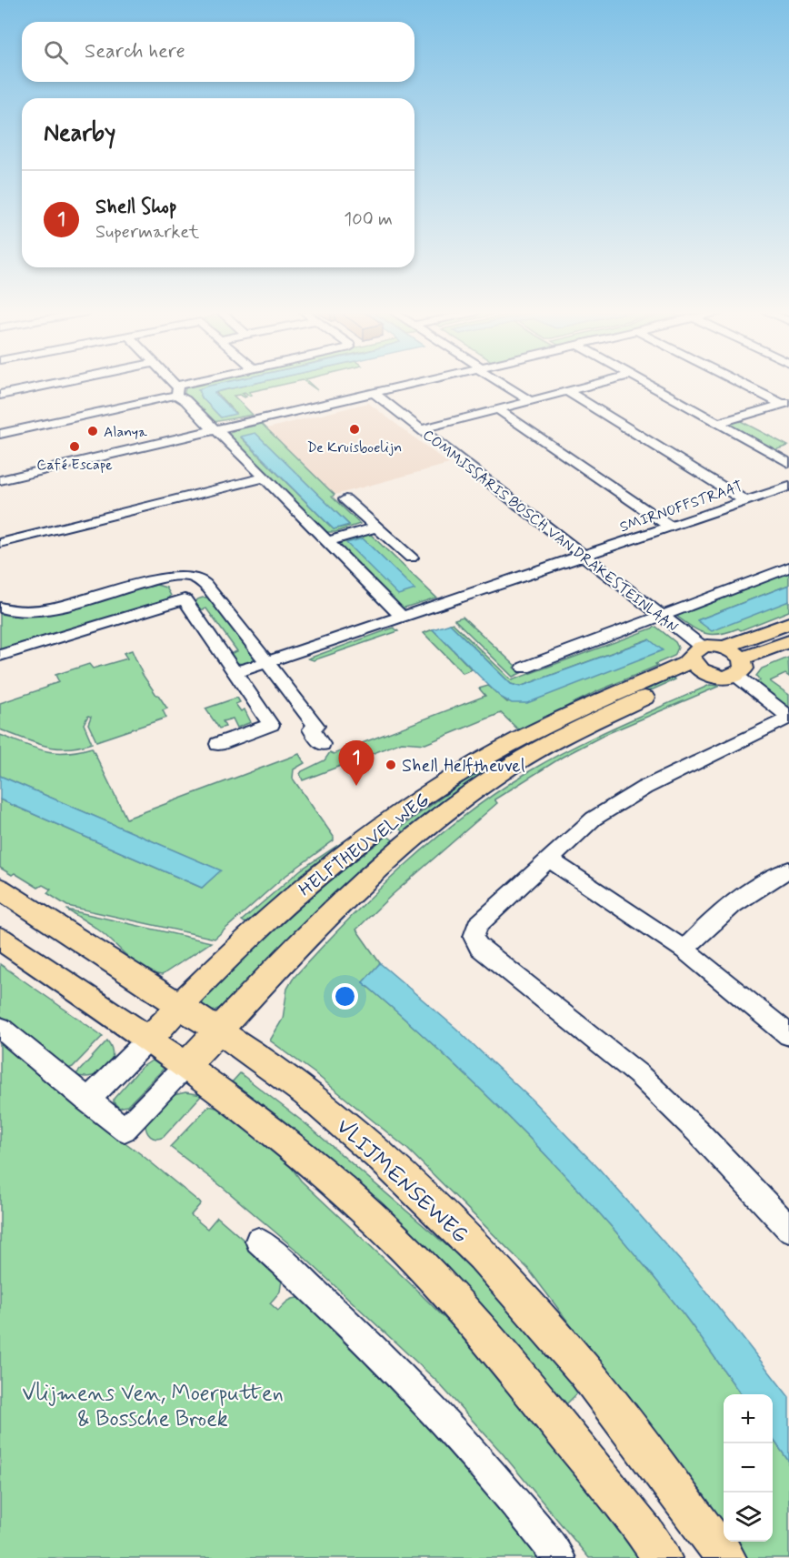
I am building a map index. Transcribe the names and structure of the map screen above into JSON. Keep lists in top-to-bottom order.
{
  "streets": {
    "main road": ["HELFTHEUVELWEG", "VLIJMENSEWEG"],
    "street": ["SMIRNOFFSTRAAT", "COMMISSARIS BOSCH VAN DRAKESTEINLAAN"]
  },
  "crossings": [
    ["SMIRNOFFSTRAAT", "COMMISSARIS BOSCH VAN DRAKESTEINLAAN"],
    ["COMMISSARIS BOSCH VAN DRAKESTEINLAAN", "HELFTHEUVELWEG"],
    ["HELFTHEUVELWEG", "VLIJMENSEWEG"]
  ],
  "parks": ["Vlijmens Ven, Moerputten & Bossche Broek"],
  "places": [
    "De Kruisboelijn",
    "Alanya",
    "Café Escape",
    "Shell Helftheuvel"
  ],
  "page": {
    "search": "Search here",
    "heading": "Nearby",
    "list": [
      {
        "mark": "1",
        "name": "Shell Shop",
        "note": "Supermarket",
        "value": "100 m"
      }
    ],
    "pins": "1",
    "map_buttons": ["+", "−"]
  }
}
